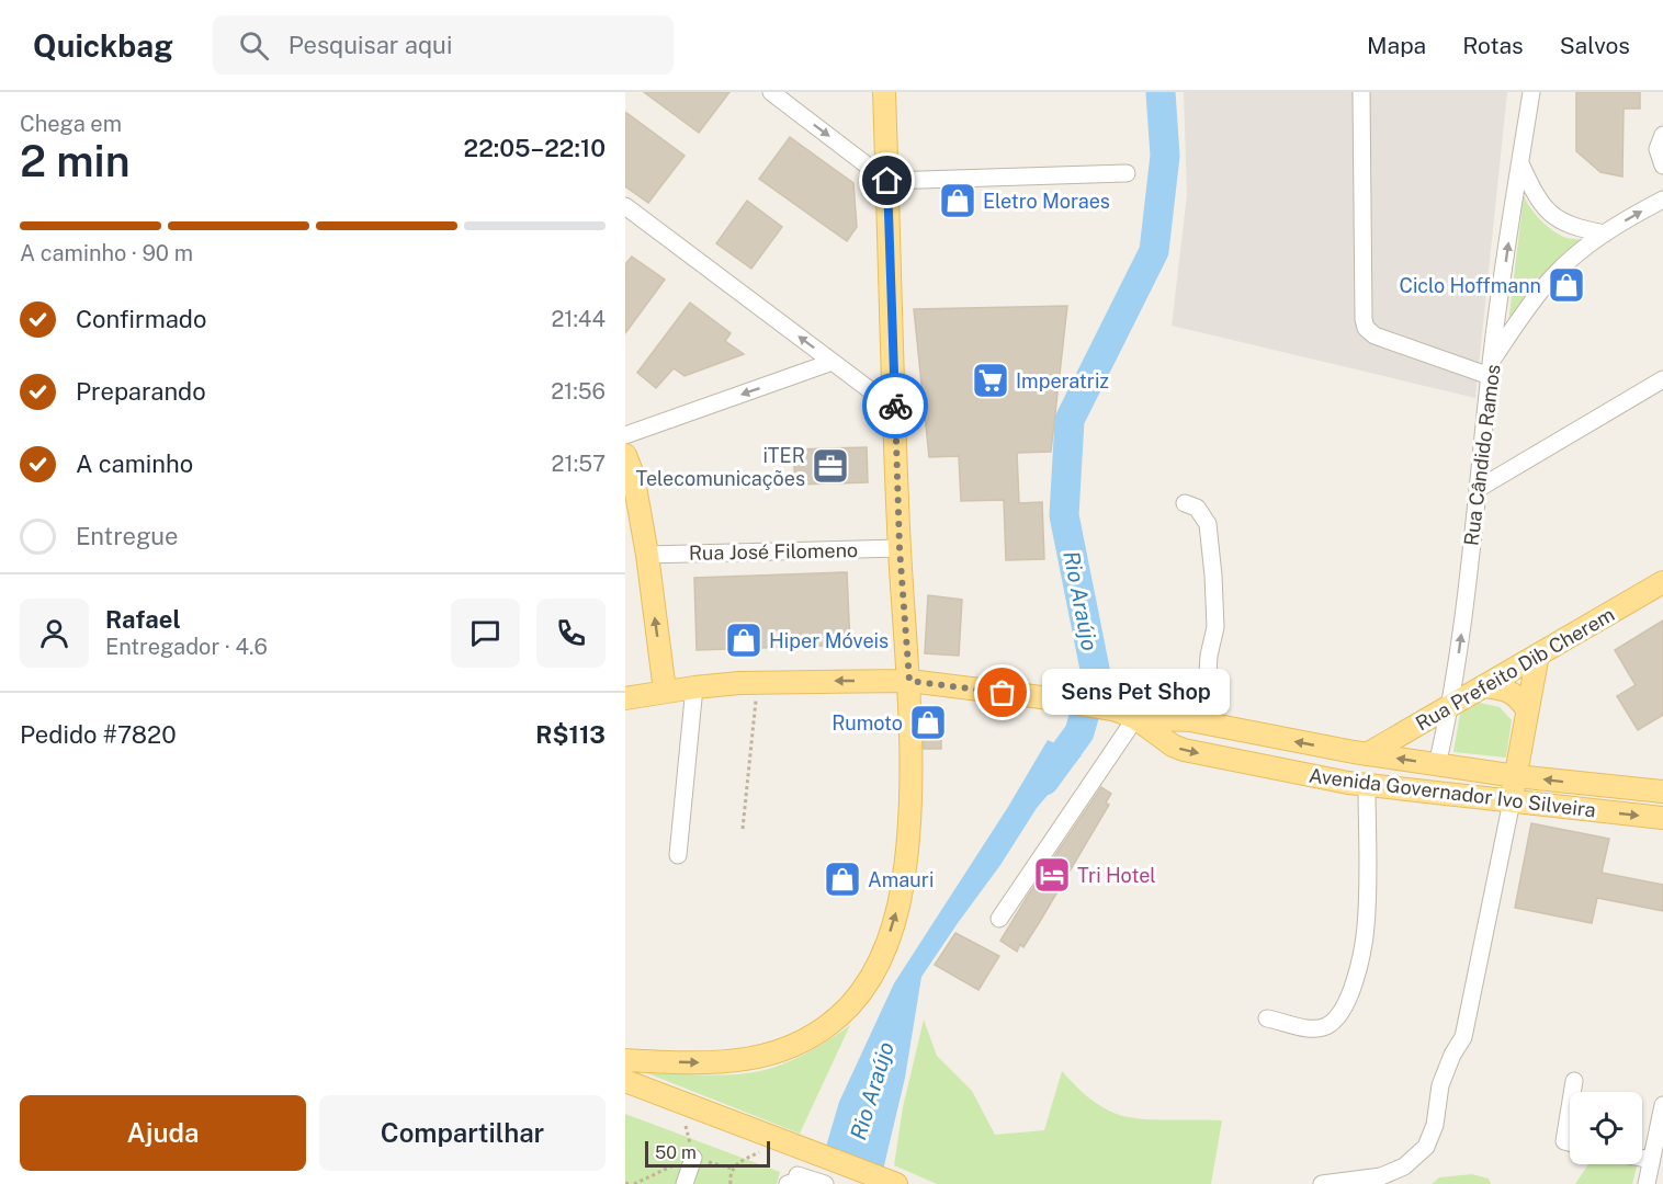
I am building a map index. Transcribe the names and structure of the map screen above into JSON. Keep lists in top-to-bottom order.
{
  "streets": {
    "main road": ["Rua Prefeito Dib Cherem", "Avenida Governador Ivo Silveira"],
    "street": ["Rua Cândido Ramos", "Rua José Filomeno"]
  },
  "crossings": [
    ["Rua Cândido Ramos", "Rua Prefeito Dib Cherem"],
    ["Rua Cândido Ramos", "Avenida Governador Ivo Silveira"],
    ["Rua Prefeito Dib Cherem", "Avenida Governador Ivo Silveira"]
  ],
  "one_way": ["Rua Cândido Ramos"],
  "water": ["Rio Araújo"],
  "places": {
    "shop": [
      "Eletro Moraes",
      "Ciclo Hoffmann",
      "Hiper Móveis",
      "Rumoto",
      "Amauri"
    ],
    "supermarket": ["Imperatriz"],
    "office": ["iTER Telecomunicações"],
    "other": ["Sens Pet Shop"],
    "hotel": ["Tri Hotel"]
  },
  "scale_bar": "50 m",
  "page": {
    "header": "Quickbag",
    "search": "Pesquisar aqui",
    "nav": ["Mapa", "Rotas", "Salvos"],
    "heading": ["2 min", "Chega em", "22:05–22:10"],
    "panel": [
      "Rafael",
      "Entregador · 4.6",
      "Pedido #7820",
      "R$113"
    ],
    "bar": "A caminho · 90 m",
    "list": [
      ["Confirmado", "21:44"],
      ["Preparando", "21:56"],
      ["A caminho", "21:57"],
      "Entregue"
    ],
    "bubble": "Sens Pet Shop",
    "buttons": ["Ajuda", "Compartilhar"],
    "scale": "50 m"
  }
}
